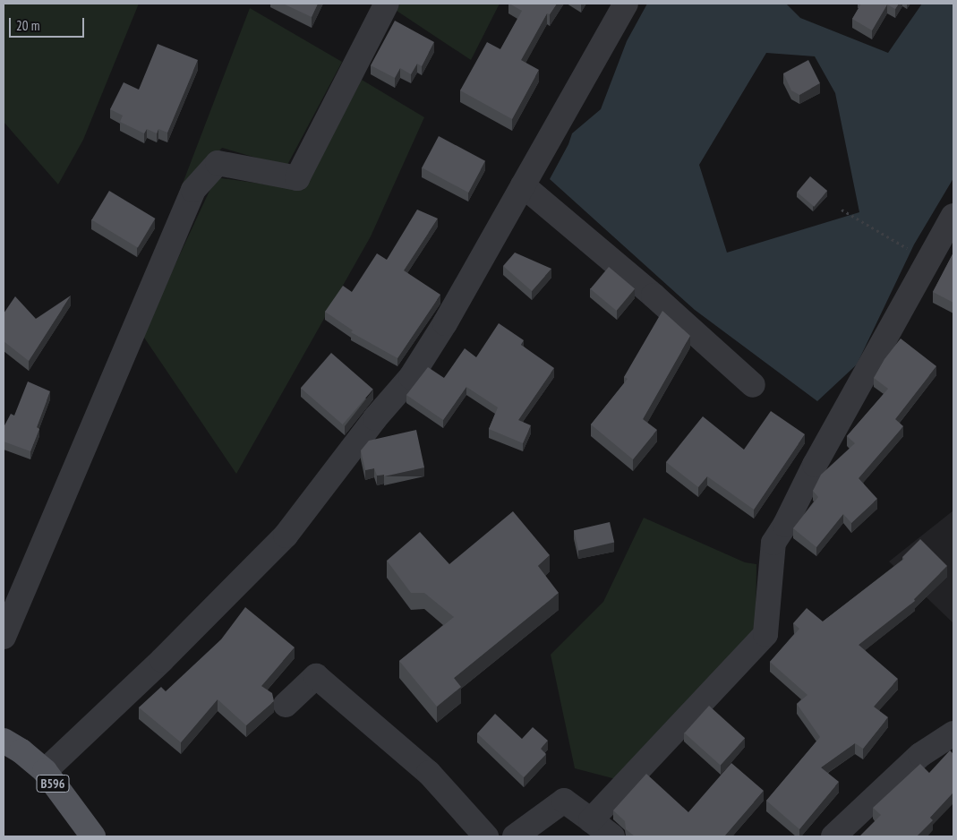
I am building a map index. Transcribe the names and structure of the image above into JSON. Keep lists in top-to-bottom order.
{
  "streets": {
    "main road": ["B596"]
  },
  "scale_bar": "20 m"
}
